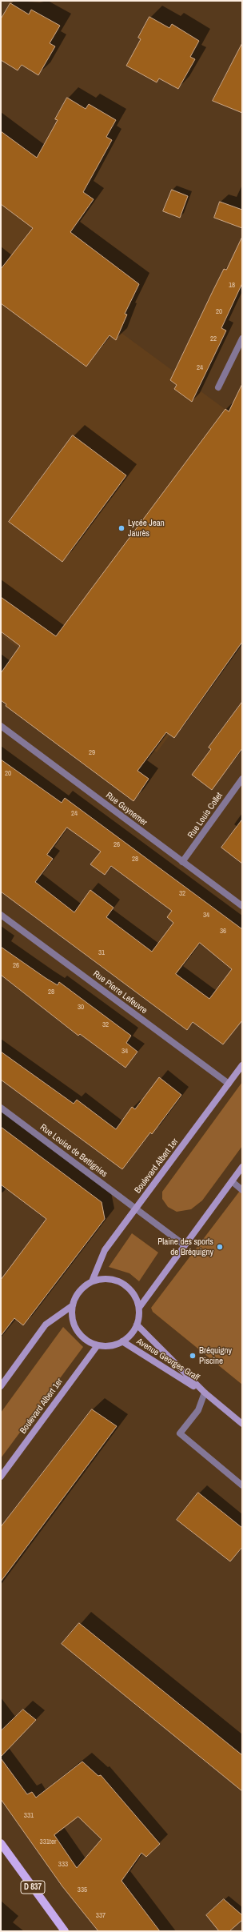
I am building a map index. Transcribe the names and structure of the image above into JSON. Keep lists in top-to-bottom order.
{
  "streets": {
    "main road": ["Boulevard Albert 1er", "Avenue Georges Graff", "D 837"],
    "street": [
      "Rue Guynemer",
      "Rue Louis Collet",
      "Rue Pierre Lefeuvre",
      "Rue Louise de Bettignies"
    ]
  },
  "crossings": [
    ["Rue Guynemer", "Rue Louis Collet"],
    ["Rue Pierre Lefeuvre", "Boulevard Albert 1er"],
    ["Rue Louise de Bettignies", "Boulevard Albert 1er"],
    ["Boulevard Albert 1er", "Avenue Georges Graff"]
  ],
  "places": ["Lycée Jean Jaurès", "Plaine des sports de Bréquigny", "Bréquigny Piscine"],
  "house_numbers": [
    "18",
    "20",
    "22",
    "24",
    "29",
    "20",
    "24",
    "26",
    "28",
    "32",
    "34",
    "36",
    "31",
    "26",
    "28",
    "30",
    "32",
    "34",
    "331",
    "331ter",
    "333",
    "335",
    "337"
  ]
}
